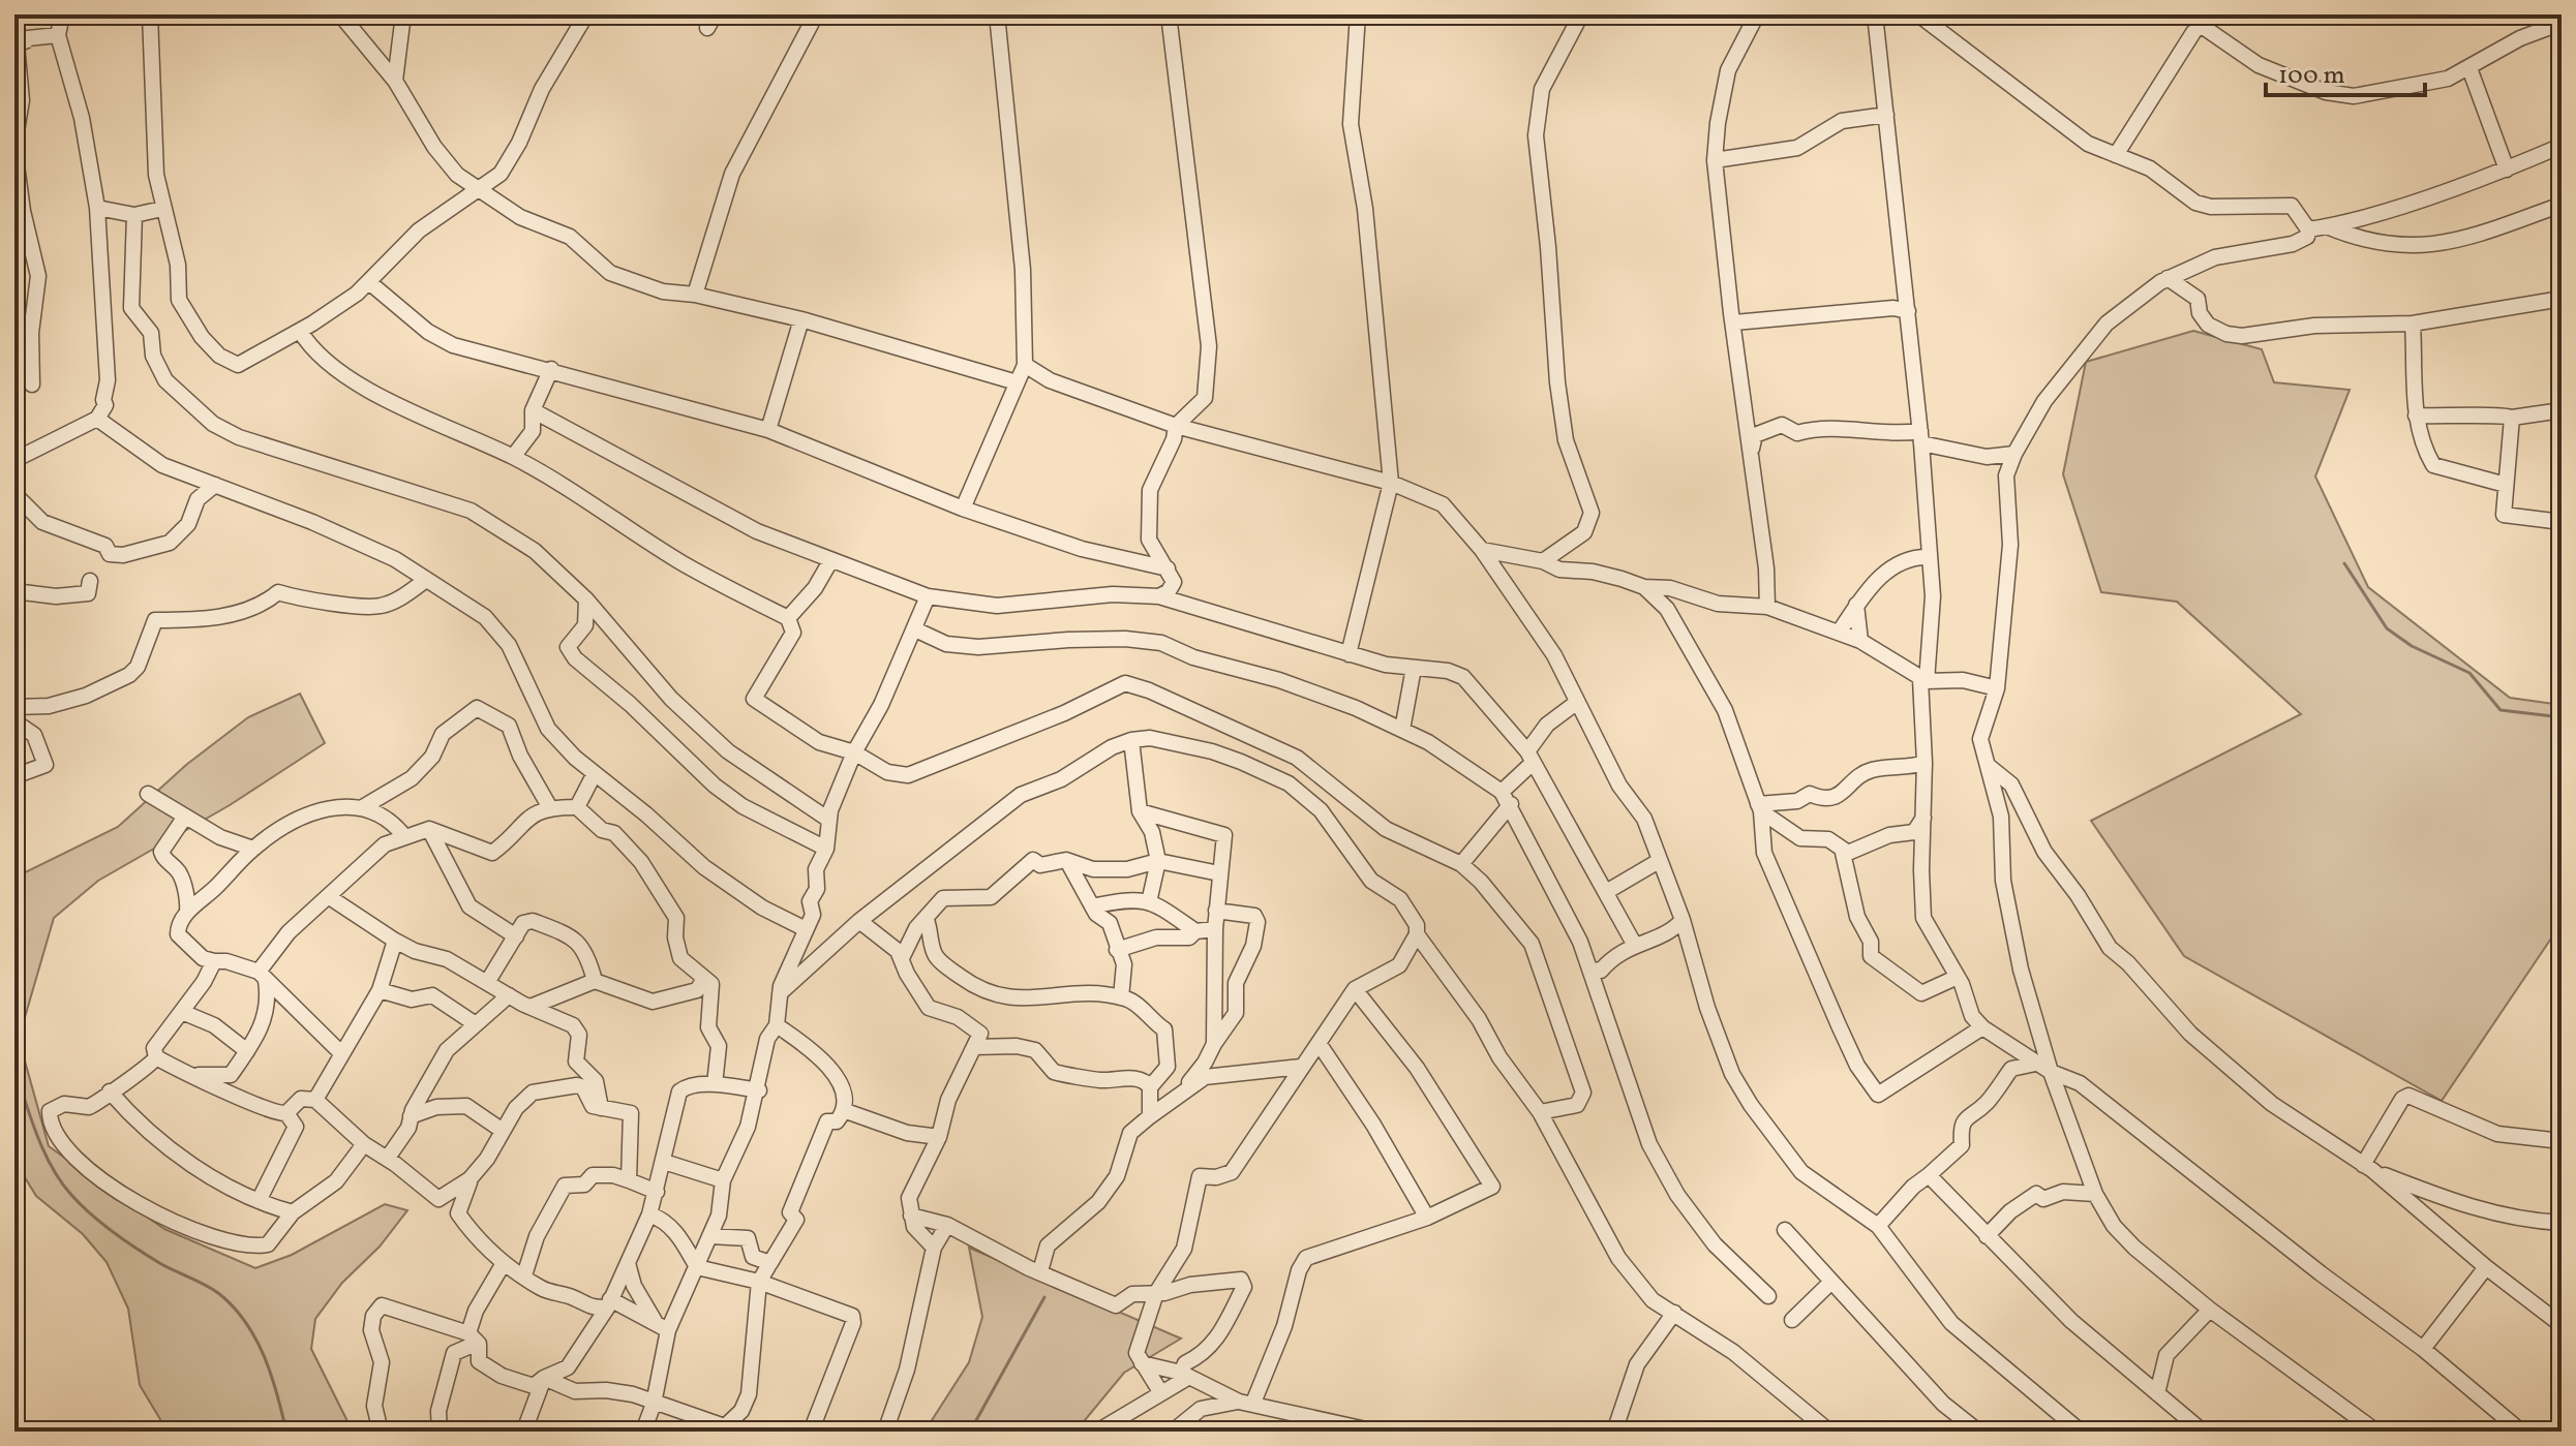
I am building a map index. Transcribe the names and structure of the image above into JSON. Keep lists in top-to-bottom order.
{
  "scale_bar": "100 m"
}
